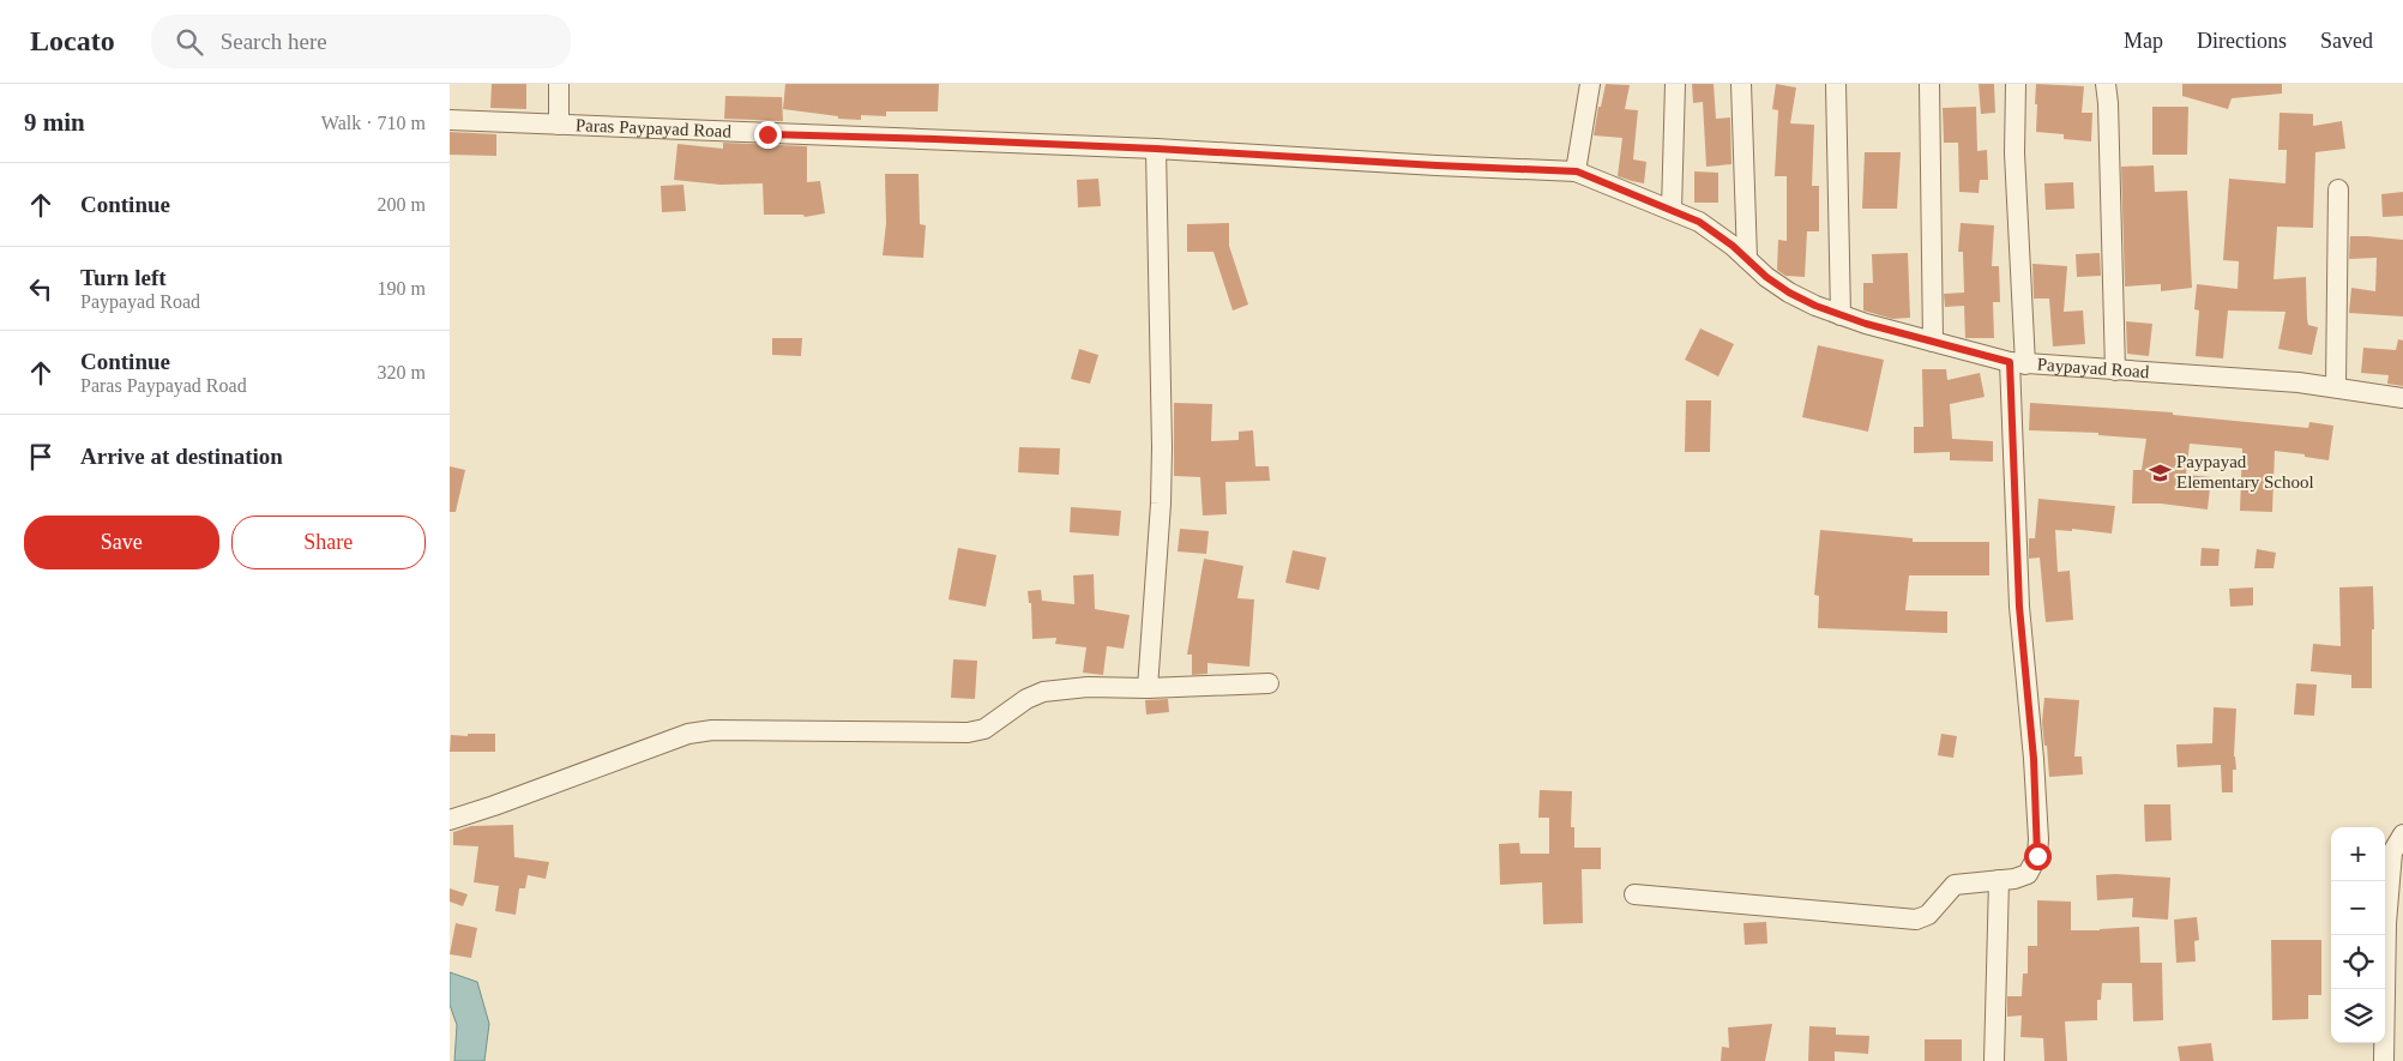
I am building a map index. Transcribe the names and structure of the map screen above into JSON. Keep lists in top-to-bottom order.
{
  "streets": {
    "street": ["Paras Paypayad Road", "Paypayad Road"]
  },
  "crossings": [
    ["Paras Paypayad Road", "Paypayad Road"]
  ],
  "places": {
    "school or university": ["Paypayad Elementary School"]
  },
  "page": {
    "header": "Locato",
    "search": "Search here",
    "nav": ["Map", "Directions", "Saved"],
    "heading": ["9 min", "Walk · 710 m"],
    "list": [
      ["Continue", "200 m"],
      ["Turn left", "Paypayad Road", "190 m"],
      ["Continue", "Paras Paypayad Road", "320 m"],
      "Arrive at destination"
    ],
    "buttons": ["Save", "Share"],
    "map_buttons": ["+", "−"]
  }
}
